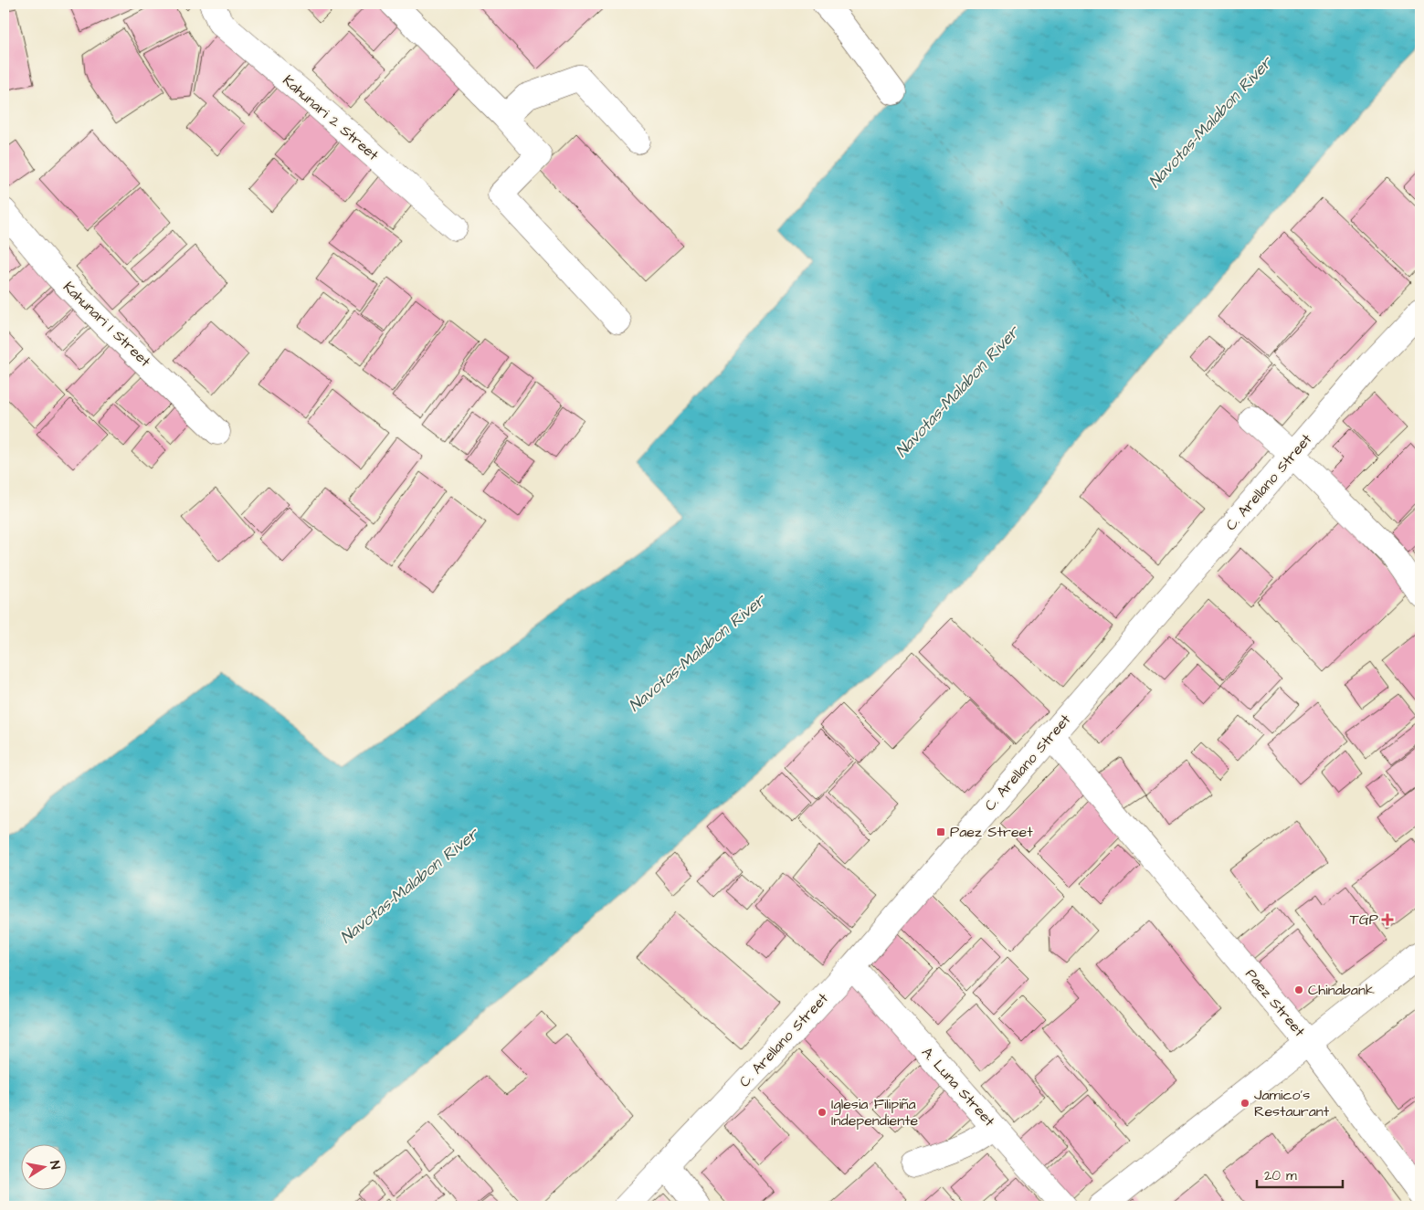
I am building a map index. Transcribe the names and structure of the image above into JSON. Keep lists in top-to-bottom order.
{
  "streets": {
    "street": [
      "Kahunari 2 Street",
      "Kahunari 1 Street",
      "C. Arellano Street",
      "Paez Street",
      "A. Luna Street"
    ]
  },
  "crossings": [
    ["C. Arellano Street", "Paez Street"],
    ["C. Arellano Street", "A. Luna Street"]
  ],
  "water": ["Navotas-Malabon River"],
  "places": {
    "transit": ["Paez Street"],
    "health": ["TGP"],
    "other": ["Chinabank", "Jamico's Restaurant", "Iglesia Filipiña Independiente"]
  },
  "scale_bar": "20 m",
  "north": "right"
}
